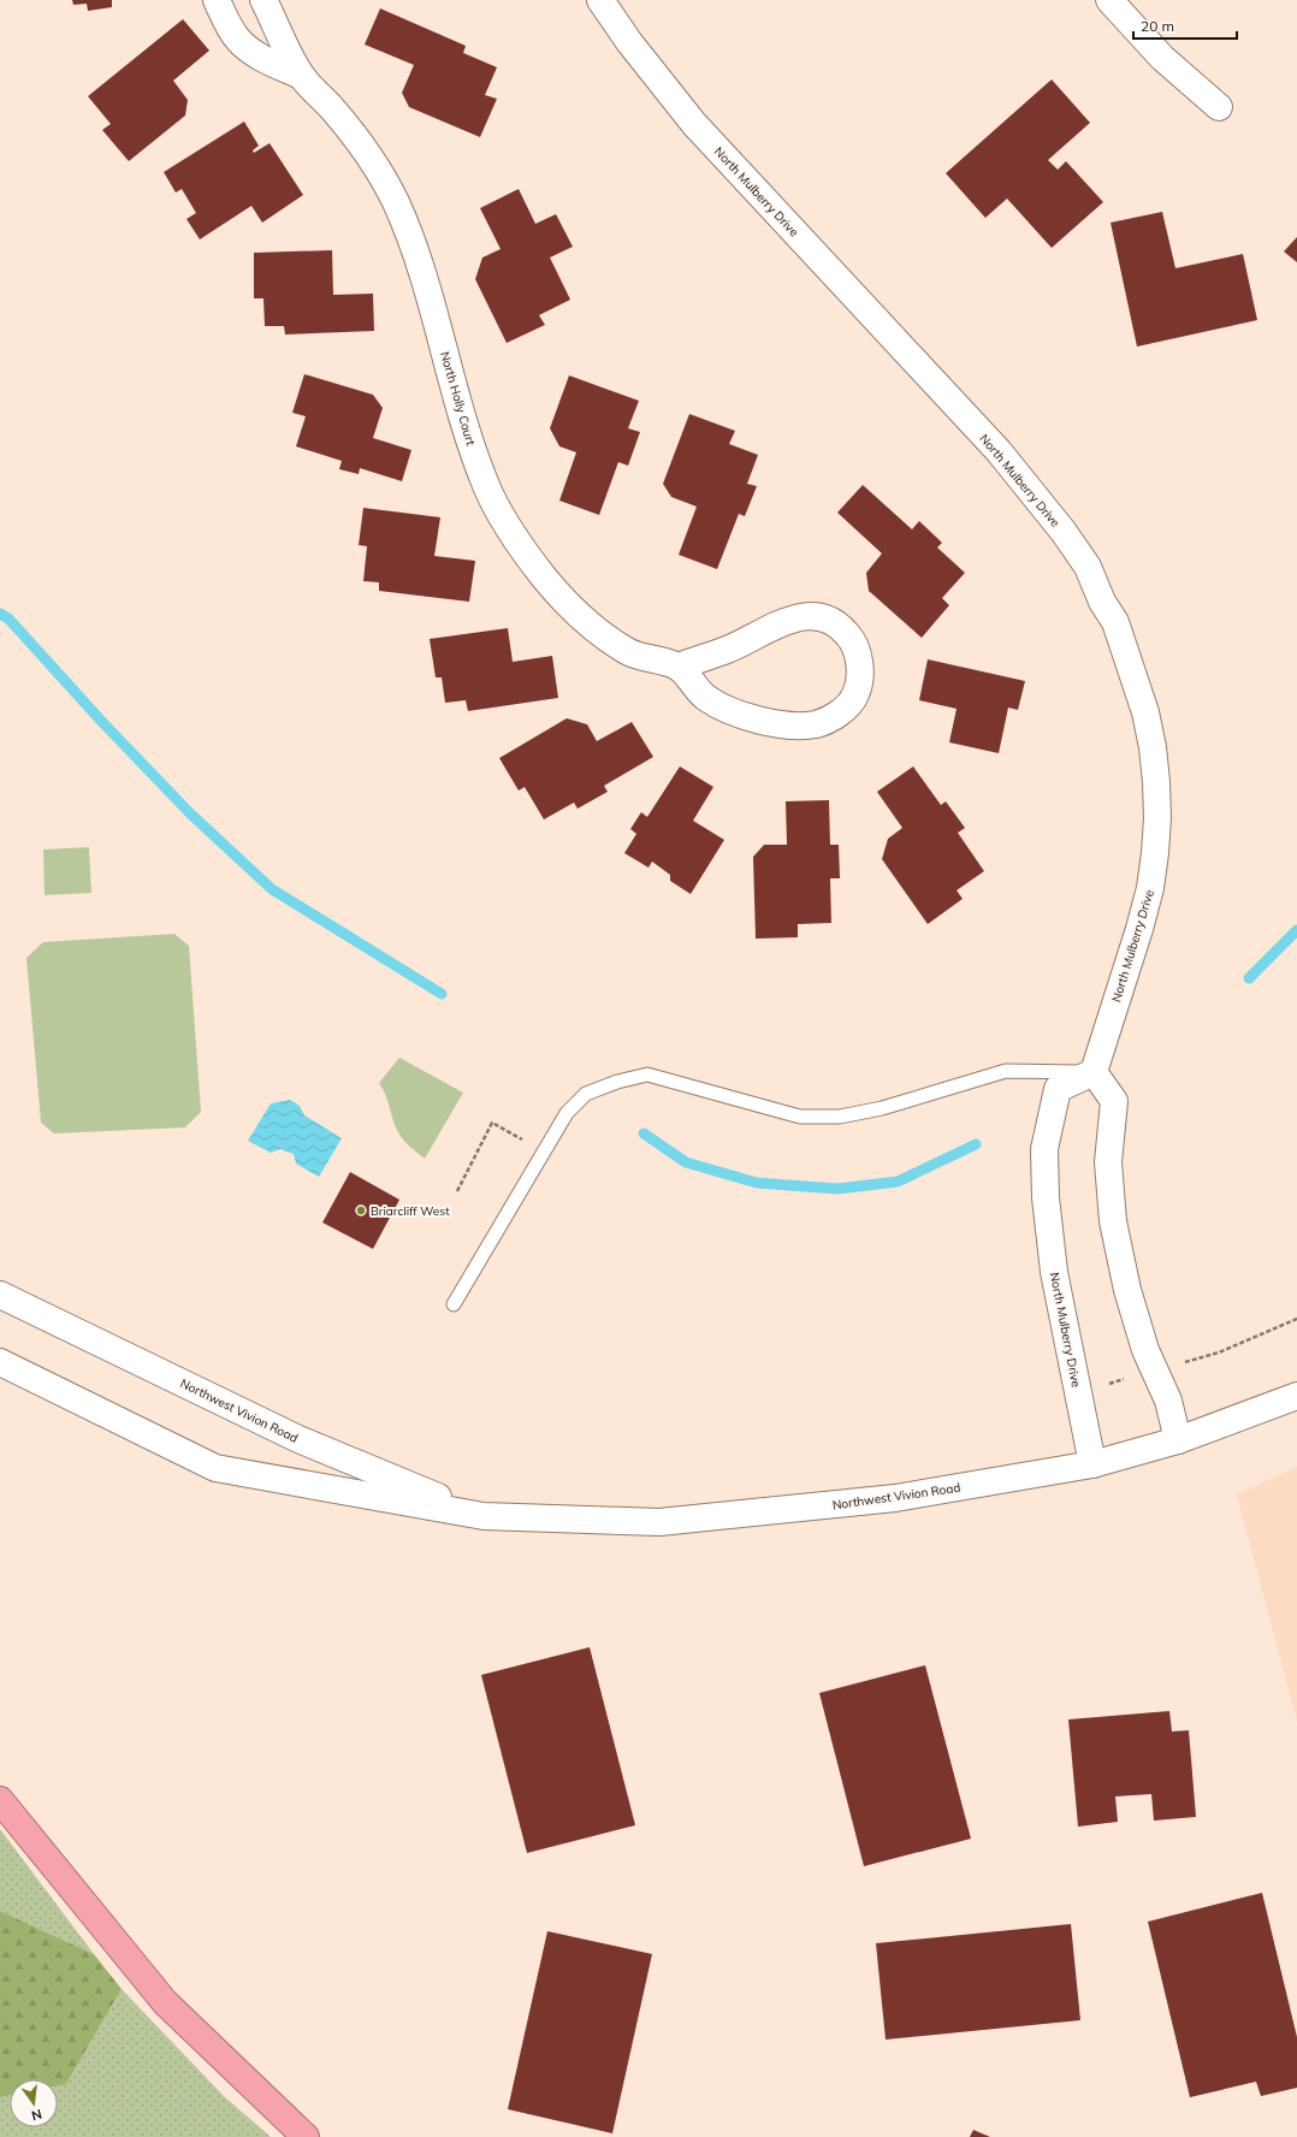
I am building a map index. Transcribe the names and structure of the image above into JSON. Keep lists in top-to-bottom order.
{
  "streets": {
    "street": ["North Mulberry Drive", "North Holly Court", "Northwest Vivion Road"]
  },
  "crossings": [
    ["North Mulberry Drive", "Northwest Vivion Road"]
  ],
  "places": ["Briarcliff West"],
  "scale_bar": "20 m",
  "north": "bottom"
}
